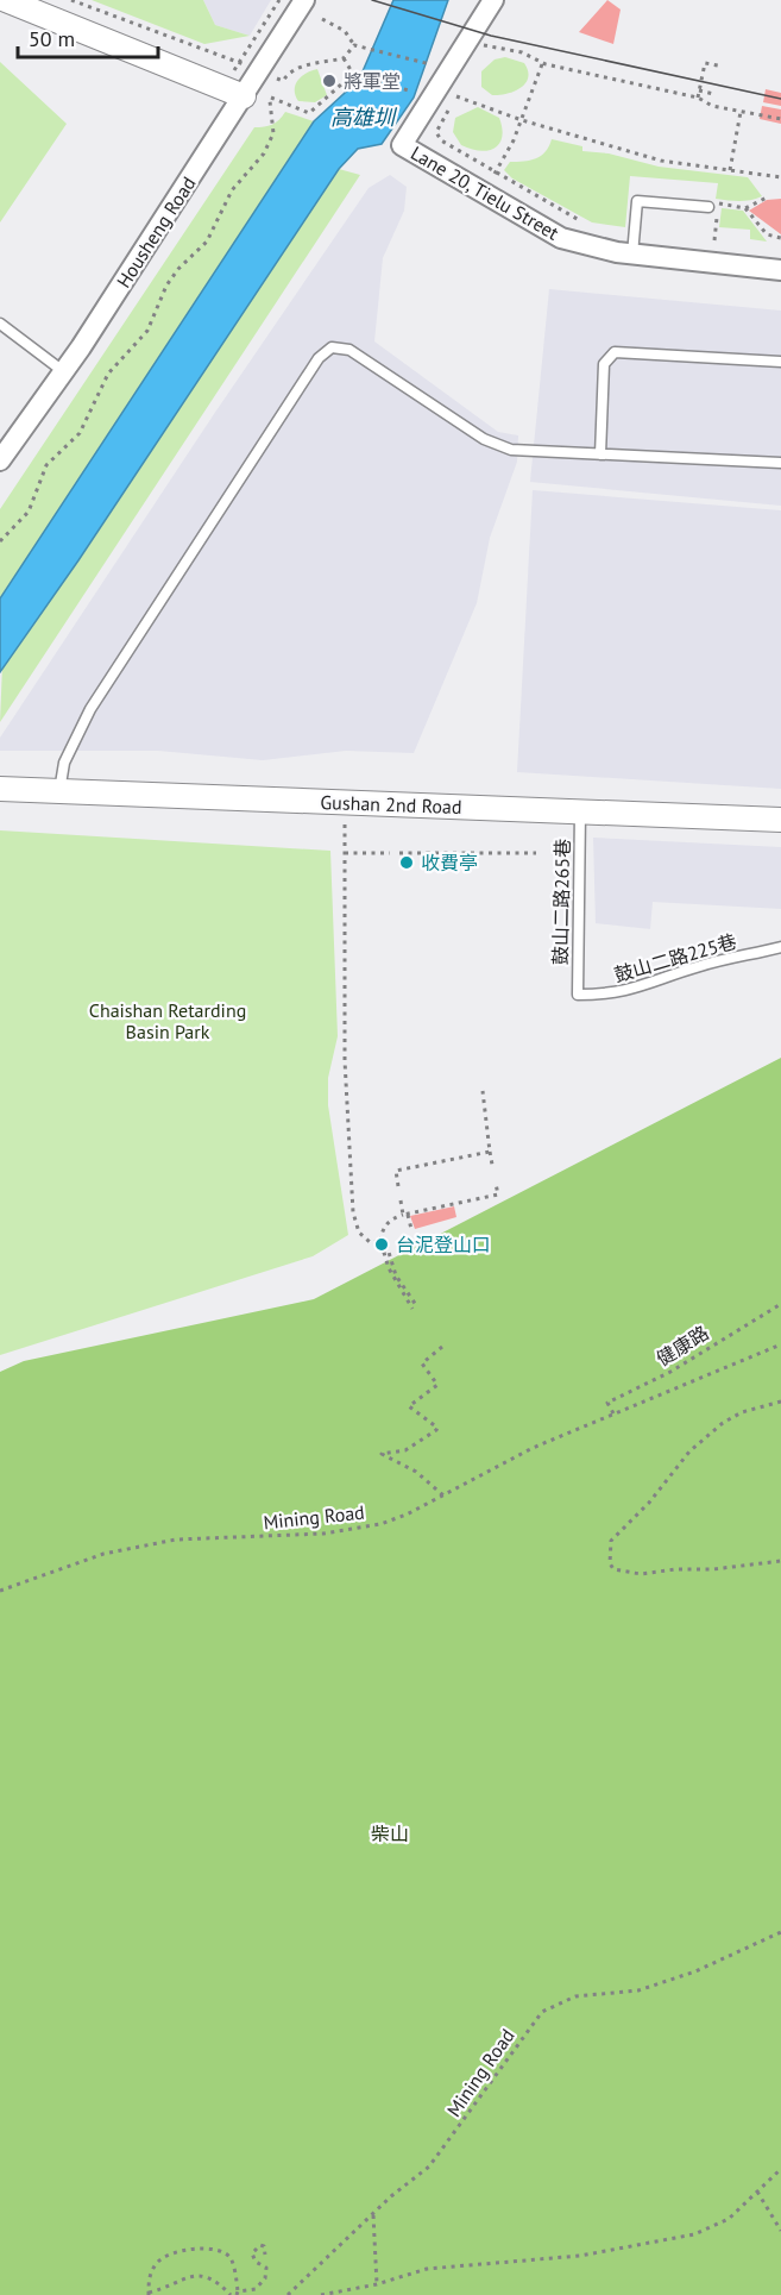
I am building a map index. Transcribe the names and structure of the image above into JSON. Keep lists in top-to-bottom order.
{
  "streets": {
    "street": ["Lane 20, Tielu Street", "Housheng Road", "Gushan 2nd Road"],
    "lane": ["鼓山二路265巷", "鼓山二路225巷"],
    "path": ["健康路", "Mining Road"]
  },
  "crossings": [
    ["Gushan 2nd Road", "鼓山二路265巷"],
    ["鼓山二路265巷", "鼓山二路225巷"],
    ["健康路", "Mining Road"]
  ],
  "water": ["高雄圳"],
  "parks": ["Chaishan Retarding Basin Park", "柴山"],
  "places": ["將軍堂", "收費亭", "台泥登山口"],
  "scale_bar": "50 m"
}
